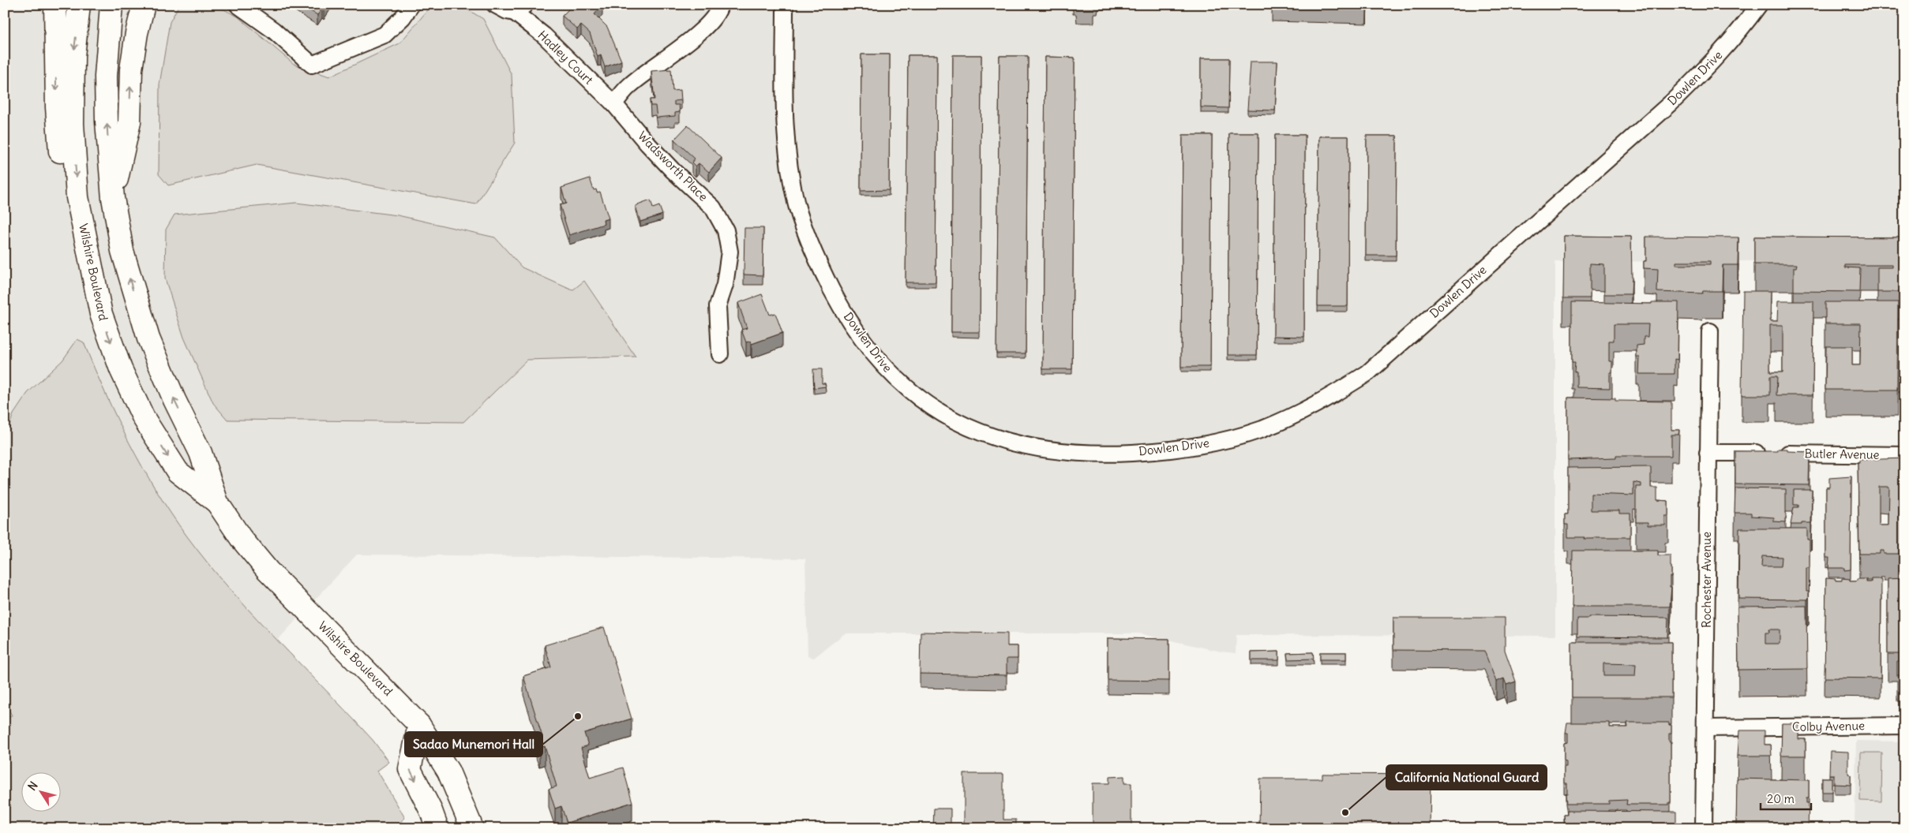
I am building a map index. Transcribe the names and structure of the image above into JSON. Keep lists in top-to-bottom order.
{
  "streets": {
    "main road": ["Wilshire Boulevard"],
    "street": [
      "Hadley Court",
      "Dowlen Drive",
      "Wadsworth Place",
      "Butler Avenue",
      "Rochester Avenue",
      "Colby Avenue"
    ]
  },
  "crossings": [
    ["Hadley Court", "Wadsworth Place"],
    ["Butler Avenue", "Rochester Avenue"],
    ["Rochester Avenue", "Colby Avenue"]
  ],
  "places": ["Sadao Munemori Hall", "California National Guard"],
  "scale_bar": "20 m",
  "north": "top left"
}
